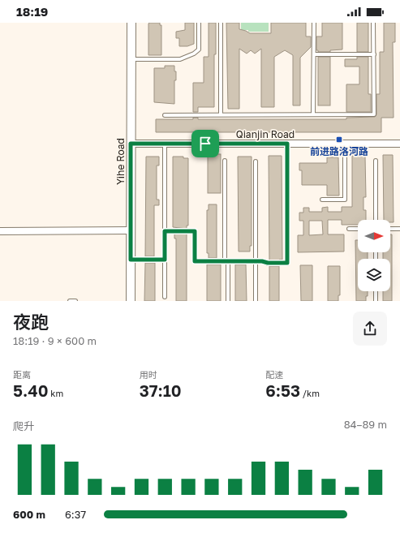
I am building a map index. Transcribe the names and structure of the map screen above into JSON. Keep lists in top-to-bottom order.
{
  "streets": {
    "street": ["Qianjin Road", "Yihe Road"]
  },
  "crossings": [
    ["Qianjin Road", "Yihe Road"]
  ],
  "places": {
    "transit": ["前进路洛河路"]
  },
  "north": "right",
  "page": {
    "status": "18:19",
    "heading": ["夜跑", "18:19 · 9 × 600 m"],
    "stats": [
      ["距离", "5.40 km"],
      ["用时", "37:10"],
      ["配速", "6:53 /km"]
    ],
    "chart": ["爬升", "84–89 m"],
    "list": [
      {
        "name": "600 m",
        "note": "6:37"
      }
    ]
  }
}
